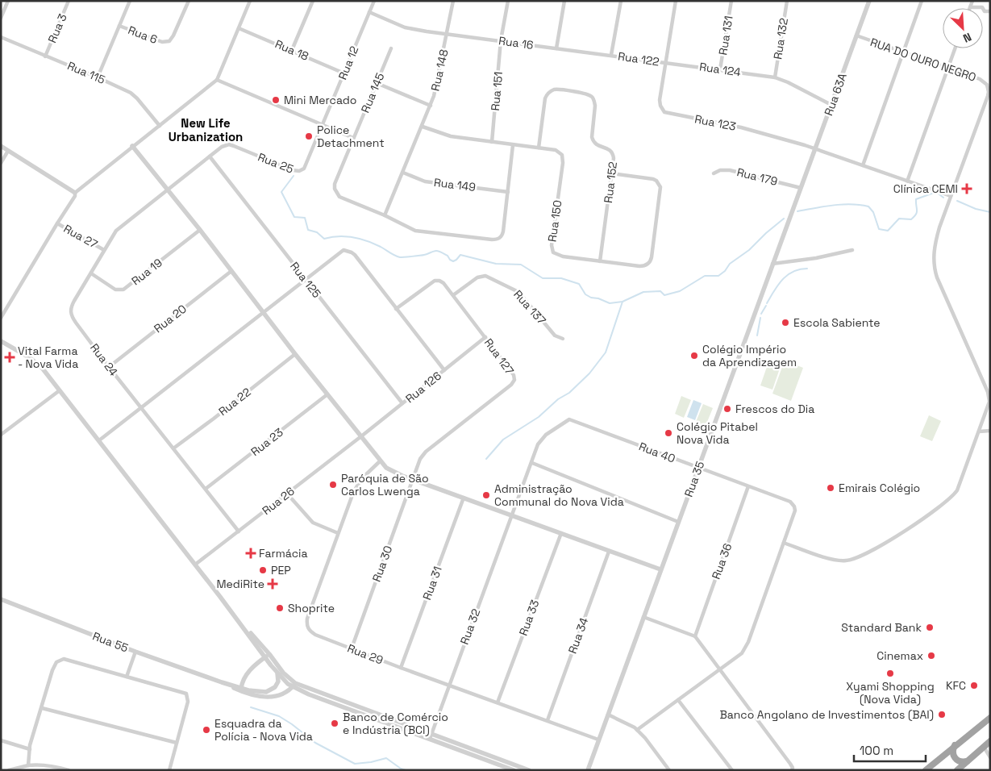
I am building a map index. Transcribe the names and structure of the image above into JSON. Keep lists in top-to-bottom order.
{
  "streets": {
    "street": [
      "Rua 3",
      "Rua 6",
      "Rua 131",
      "Rua 132",
      "Rua 16",
      "Rua 18",
      "Rua 122",
      "RUA DO OURO NEGRO",
      "Rua 12",
      "Rua 124",
      "Rua 148",
      "Rua 115",
      "Rua 151",
      "Rua 145",
      "Rua 63A",
      "Rua 123",
      "Rua 25",
      "Rua 179",
      "Rua 152",
      "Rua 149",
      "Rua 150",
      "Rua 27",
      "Rua 19",
      "Rua 125",
      "Rua 137",
      "Rua 20",
      "Rua 127",
      "Rua 24",
      "Rua 126",
      "Rua 22",
      "Rua 23",
      "Rua 40",
      "Rua 35",
      "Rua 26",
      "Rua 36",
      "Rua 30",
      "Rua 31",
      "Rua 33",
      "Rua 32",
      "Rua 34",
      "Rua 55",
      "Rua 29"
    ]
  },
  "crossings": [
    ["Rua 3", "Rua 115"],
    ["Rua 131", "Rua 124"],
    ["Rua 132", "Rua 124"],
    ["Rua 16", "Rua 122"],
    ["Rua 16", "Rua 12"],
    ["Rua 16", "Rua 148"],
    ["Rua 16", "Rua 151"],
    ["Rua 18", "Rua 12"],
    ["Rua 122", "Rua 124"],
    ["Rua 122", "Rua 123"],
    ["RUA DO OURO NEGRO", "Rua 63A"],
    ["RUA DO OURO NEGRO", "Rua 123"],
    ["RUA DO OURO NEGRO", "Rua 40"],
    ["Rua 12", "Rua 25"],
    ["Rua 124", "Rua 63A"],
    ["Rua 124", "Rua 123"],
    ["Rua 148", "Rua 145"],
    ["Rua 148", "Rua 149"],
    ["Rua 148", "Rua 150"],
    ["Rua 151", "Rua 150"],
    ["Rua 63A", "Rua 123"],
    ["Rua 63A", "Rua 179"],
    ["Rua 63A", "Rua 35"],
    ["Rua 25", "Rua 125"],
    ["Rua 25", "Rua 24"],
    ["Rua 179", "Rua 35"],
    ["Rua 152", "Rua 150"],
    ["Rua 27", "Rua 24"],
    ["Rua 19", "Rua 24"],
    ["Rua 125", "Rua 126"],
    ["Rua 137", "Rua 127"],
    ["Rua 20", "Rua 24"],
    ["Rua 127", "Rua 126"],
    ["Rua 127", "Rua 30"],
    ["Rua 24", "Rua 22"],
    ["Rua 24", "Rua 23"],
    ["Rua 24", "Rua 26"],
    ["Rua 126", "Rua 26"],
    ["Rua 40", "Rua 35"],
    ["Rua 40", "Rua 36"],
    ["Rua 40", "Rua 32"],
    ["Rua 35", "Rua 29"],
    ["Rua 30", "Rua 29"],
    ["Rua 31", "Rua 29"],
    ["Rua 33", "Rua 29"],
    ["Rua 32", "Rua 29"],
    ["Rua 34", "Rua 29"]
  ],
  "districts": ["New Life Urbanization"],
  "places": {
    "other": [
      "Mini Mercado",
      "Police Detachment",
      "Escola Sabiente",
      "Colégio Império da Aprendizagem",
      "Frescos do Dia",
      "Colégio Pitabel Nova Vida",
      "Paróquia de São Carlos Lwenga",
      "Emirais Colégio",
      "Administração Communal do Nova Vida",
      "PEP",
      "Shoprite",
      "Standard Bank",
      "Cinemax",
      "Xyami Shopping (Nova Vida)",
      "KFC",
      "Banco Angolano de Investimentos (BAI)",
      "Banco de Comércio e Indústria (BCI)",
      "Esquadra da Polícia - Nova Vida"
    ],
    "health": [
      "Clínica CEMI",
      "Vital Farma - Nova Vida",
      "Farmácia",
      "MediRite"
    ]
  },
  "scale_bar": "100 m",
  "north": "bottom right"
}
